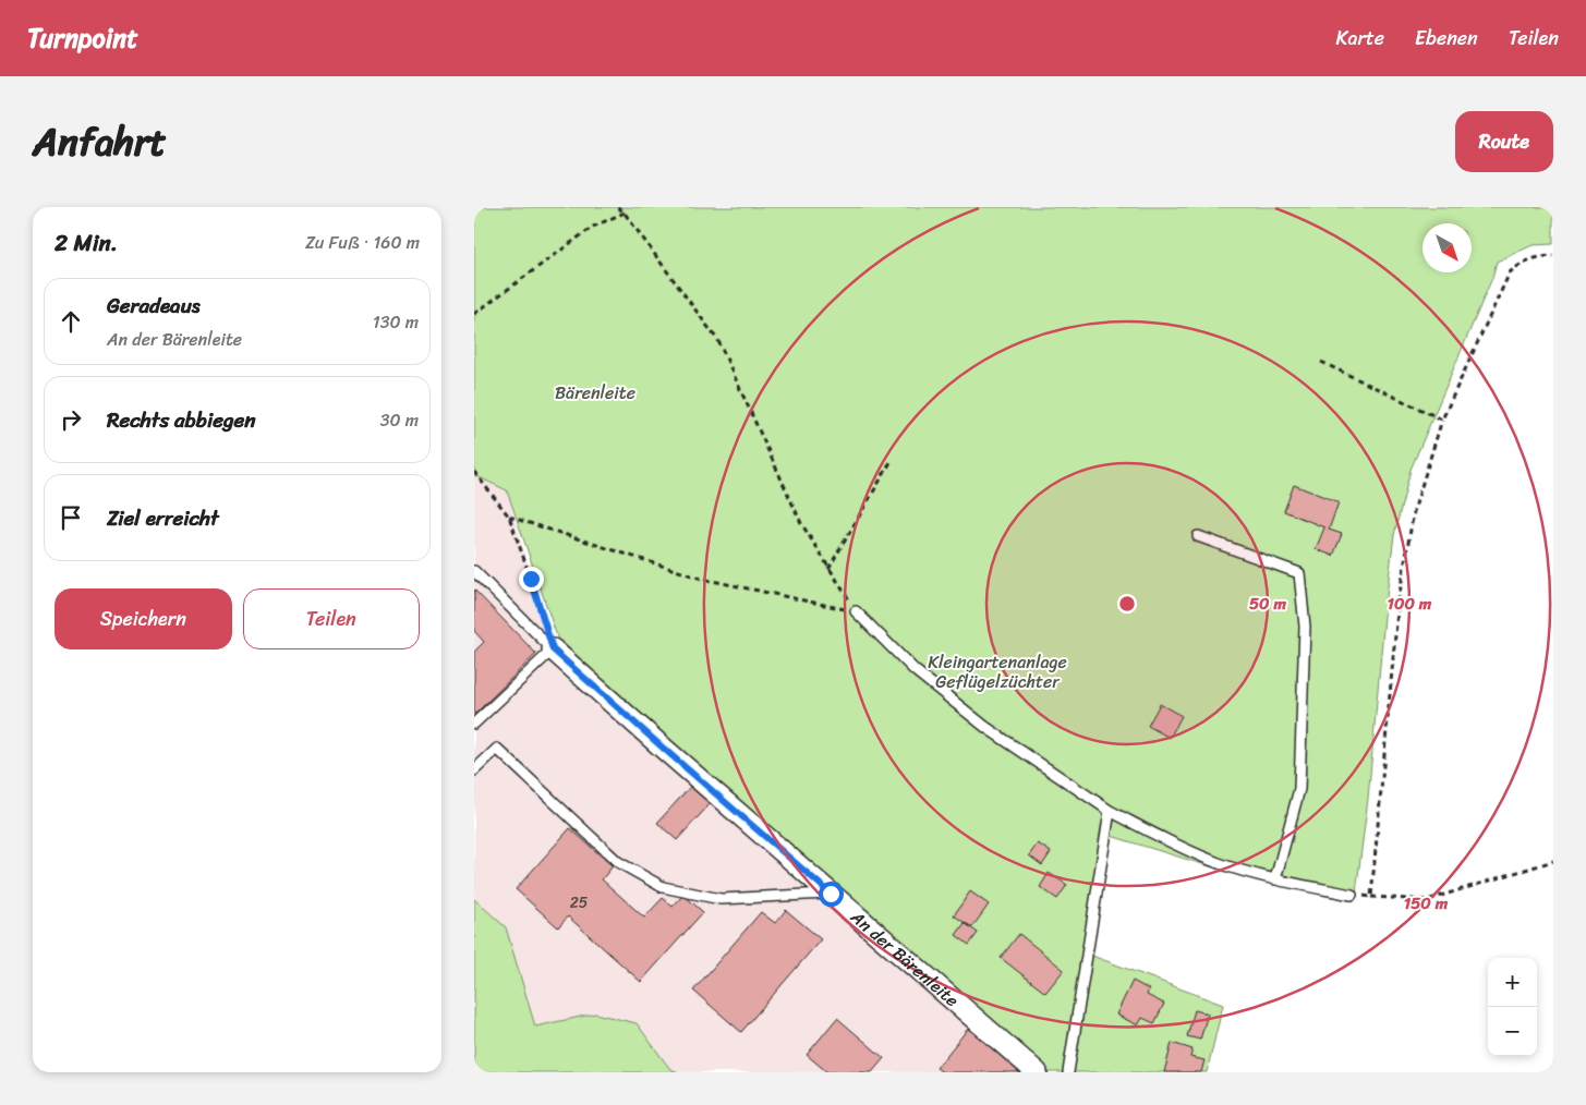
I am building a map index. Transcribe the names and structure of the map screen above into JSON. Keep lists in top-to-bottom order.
{
  "streets": {
    "street": ["An der Bärenleite"]
  },
  "parks": ["Bärenleite", "Kleingartenanlage Geflügelzüchter"],
  "house_numbers": ["25"],
  "north": "bottom right",
  "page": {
    "header": "Turnpoint",
    "nav": ["Karte", "Ebenen", "Teilen"],
    "title": "Anfahrt",
    "buttons": [
      "Route",
      ["Speichern", "Teilen"]
    ],
    "heading": ["2 Min.", "Zu Fuß · 160 m"],
    "list": [
      ["Geradeaus", "An der Bärenleite", "130 m"],
      ["Rechts abbiegen", "30 m"],
      "Ziel erreicht"
    ],
    "map_buttons": ["+", "−"]
  },
  "rings": ["50 m", "100 m", "150 m"]
}
